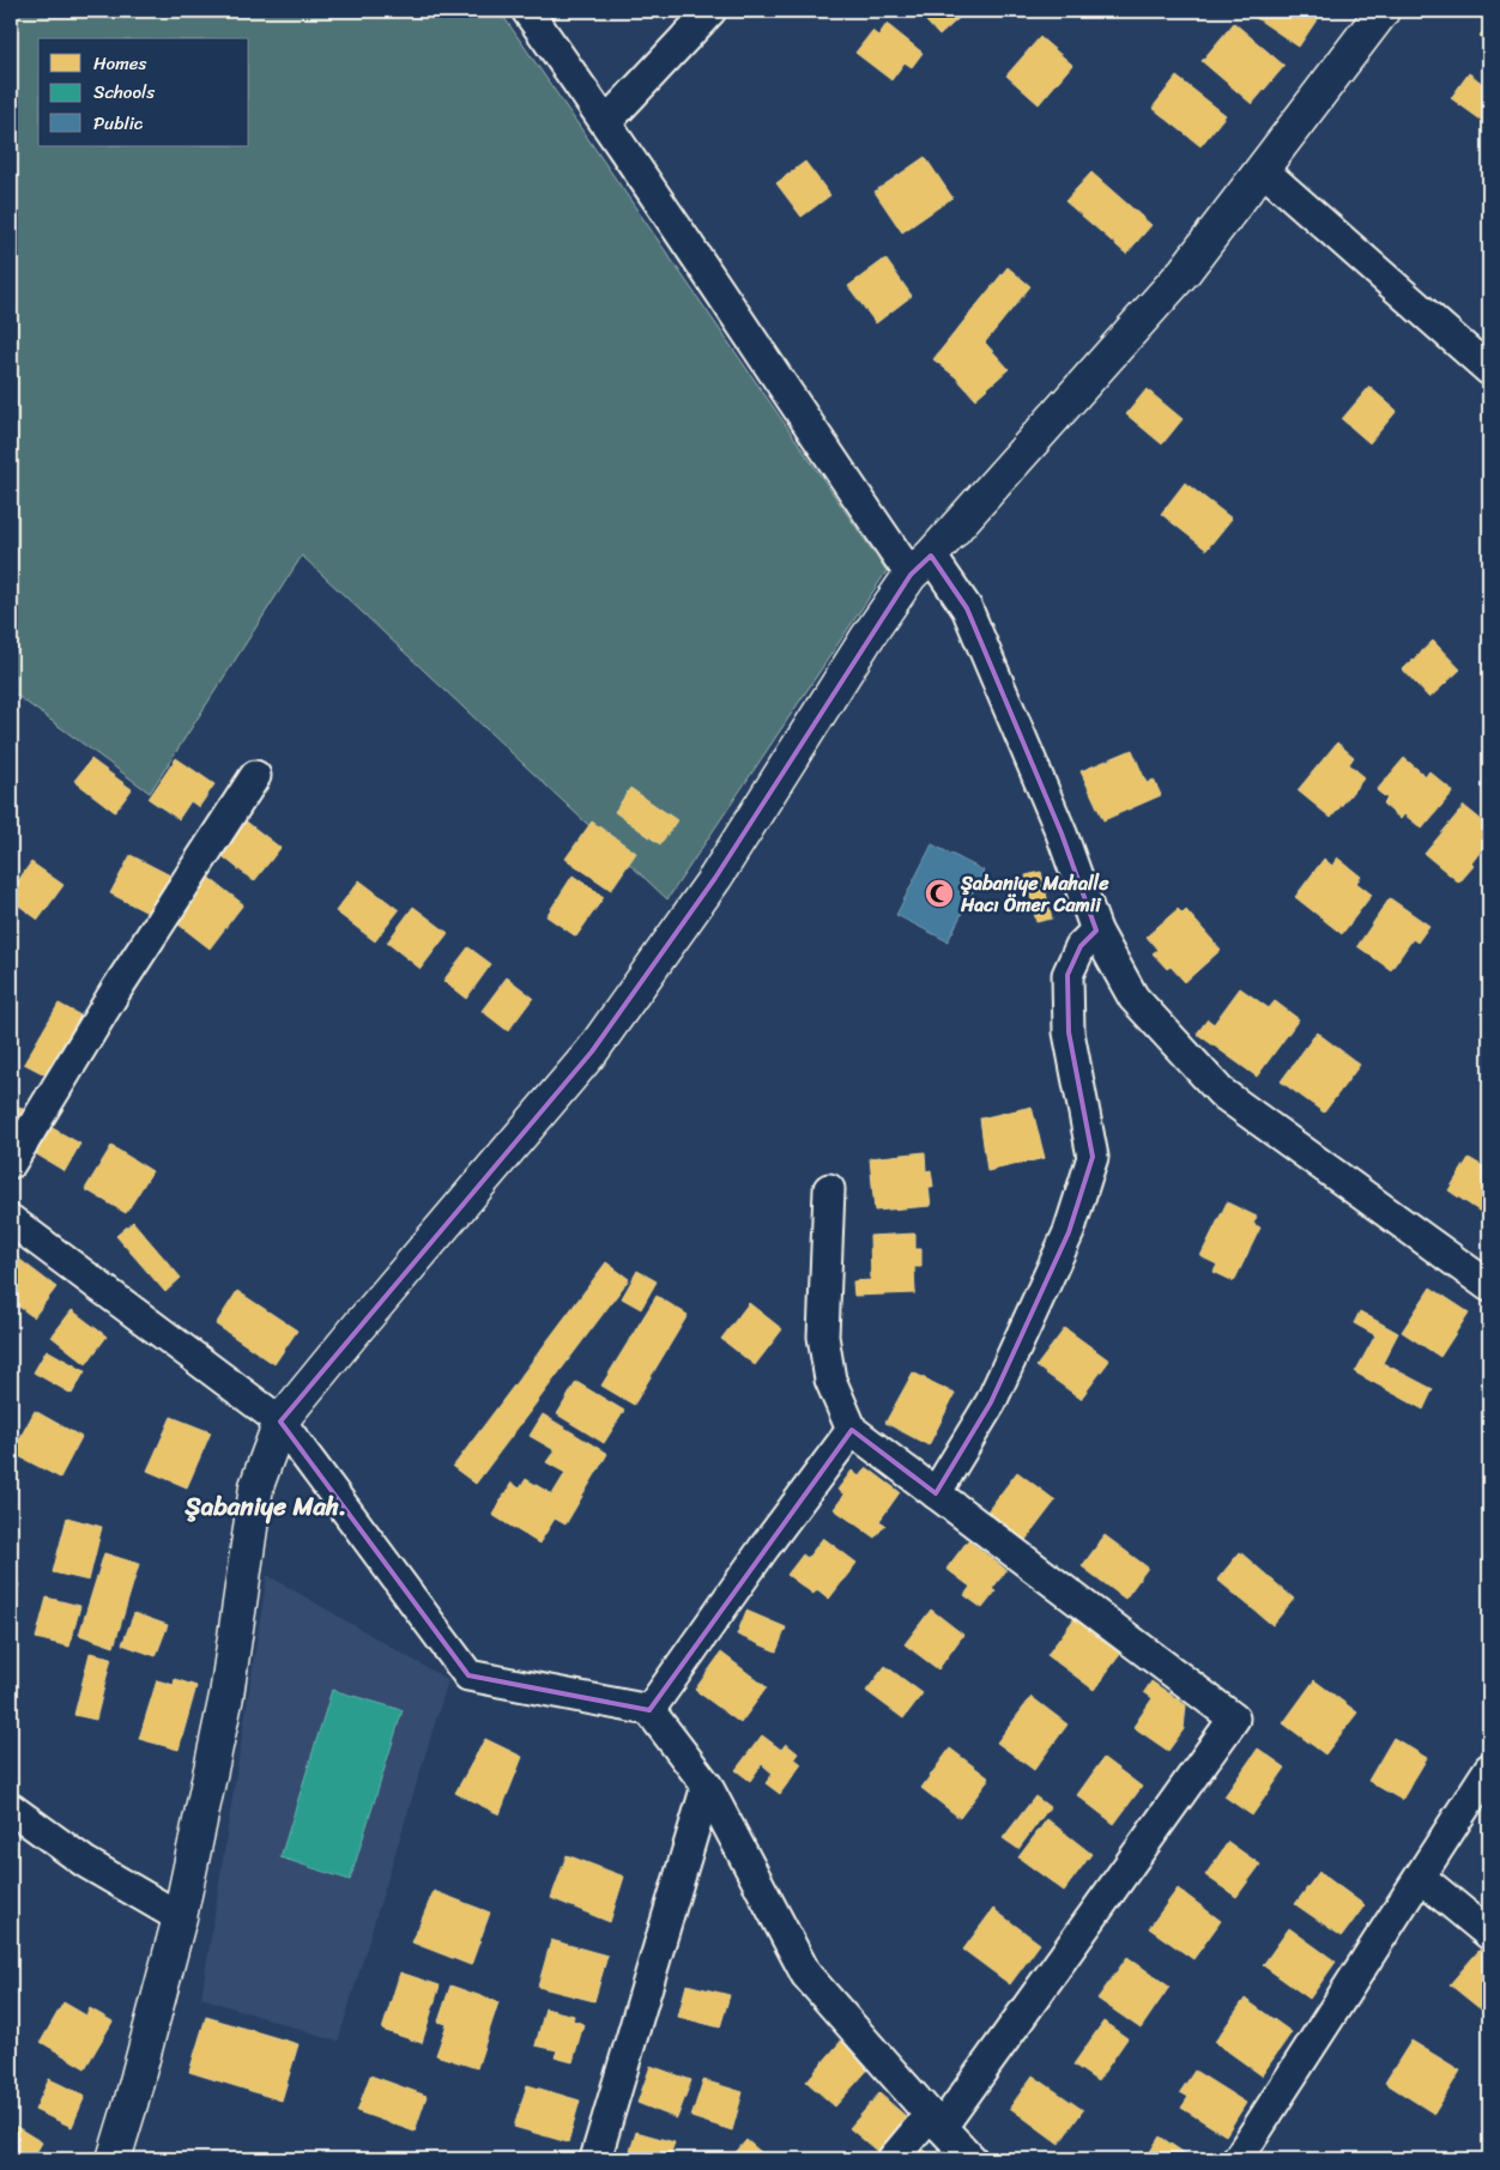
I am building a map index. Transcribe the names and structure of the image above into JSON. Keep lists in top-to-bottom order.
{
  "districts": ["Şabaniye Mah."],
  "places": {
    "mosque": ["Şabaniye Mahalle Hacı Ömer Camii"]
  },
  "legend": ["Homes", "Schools", "Public"]
}
